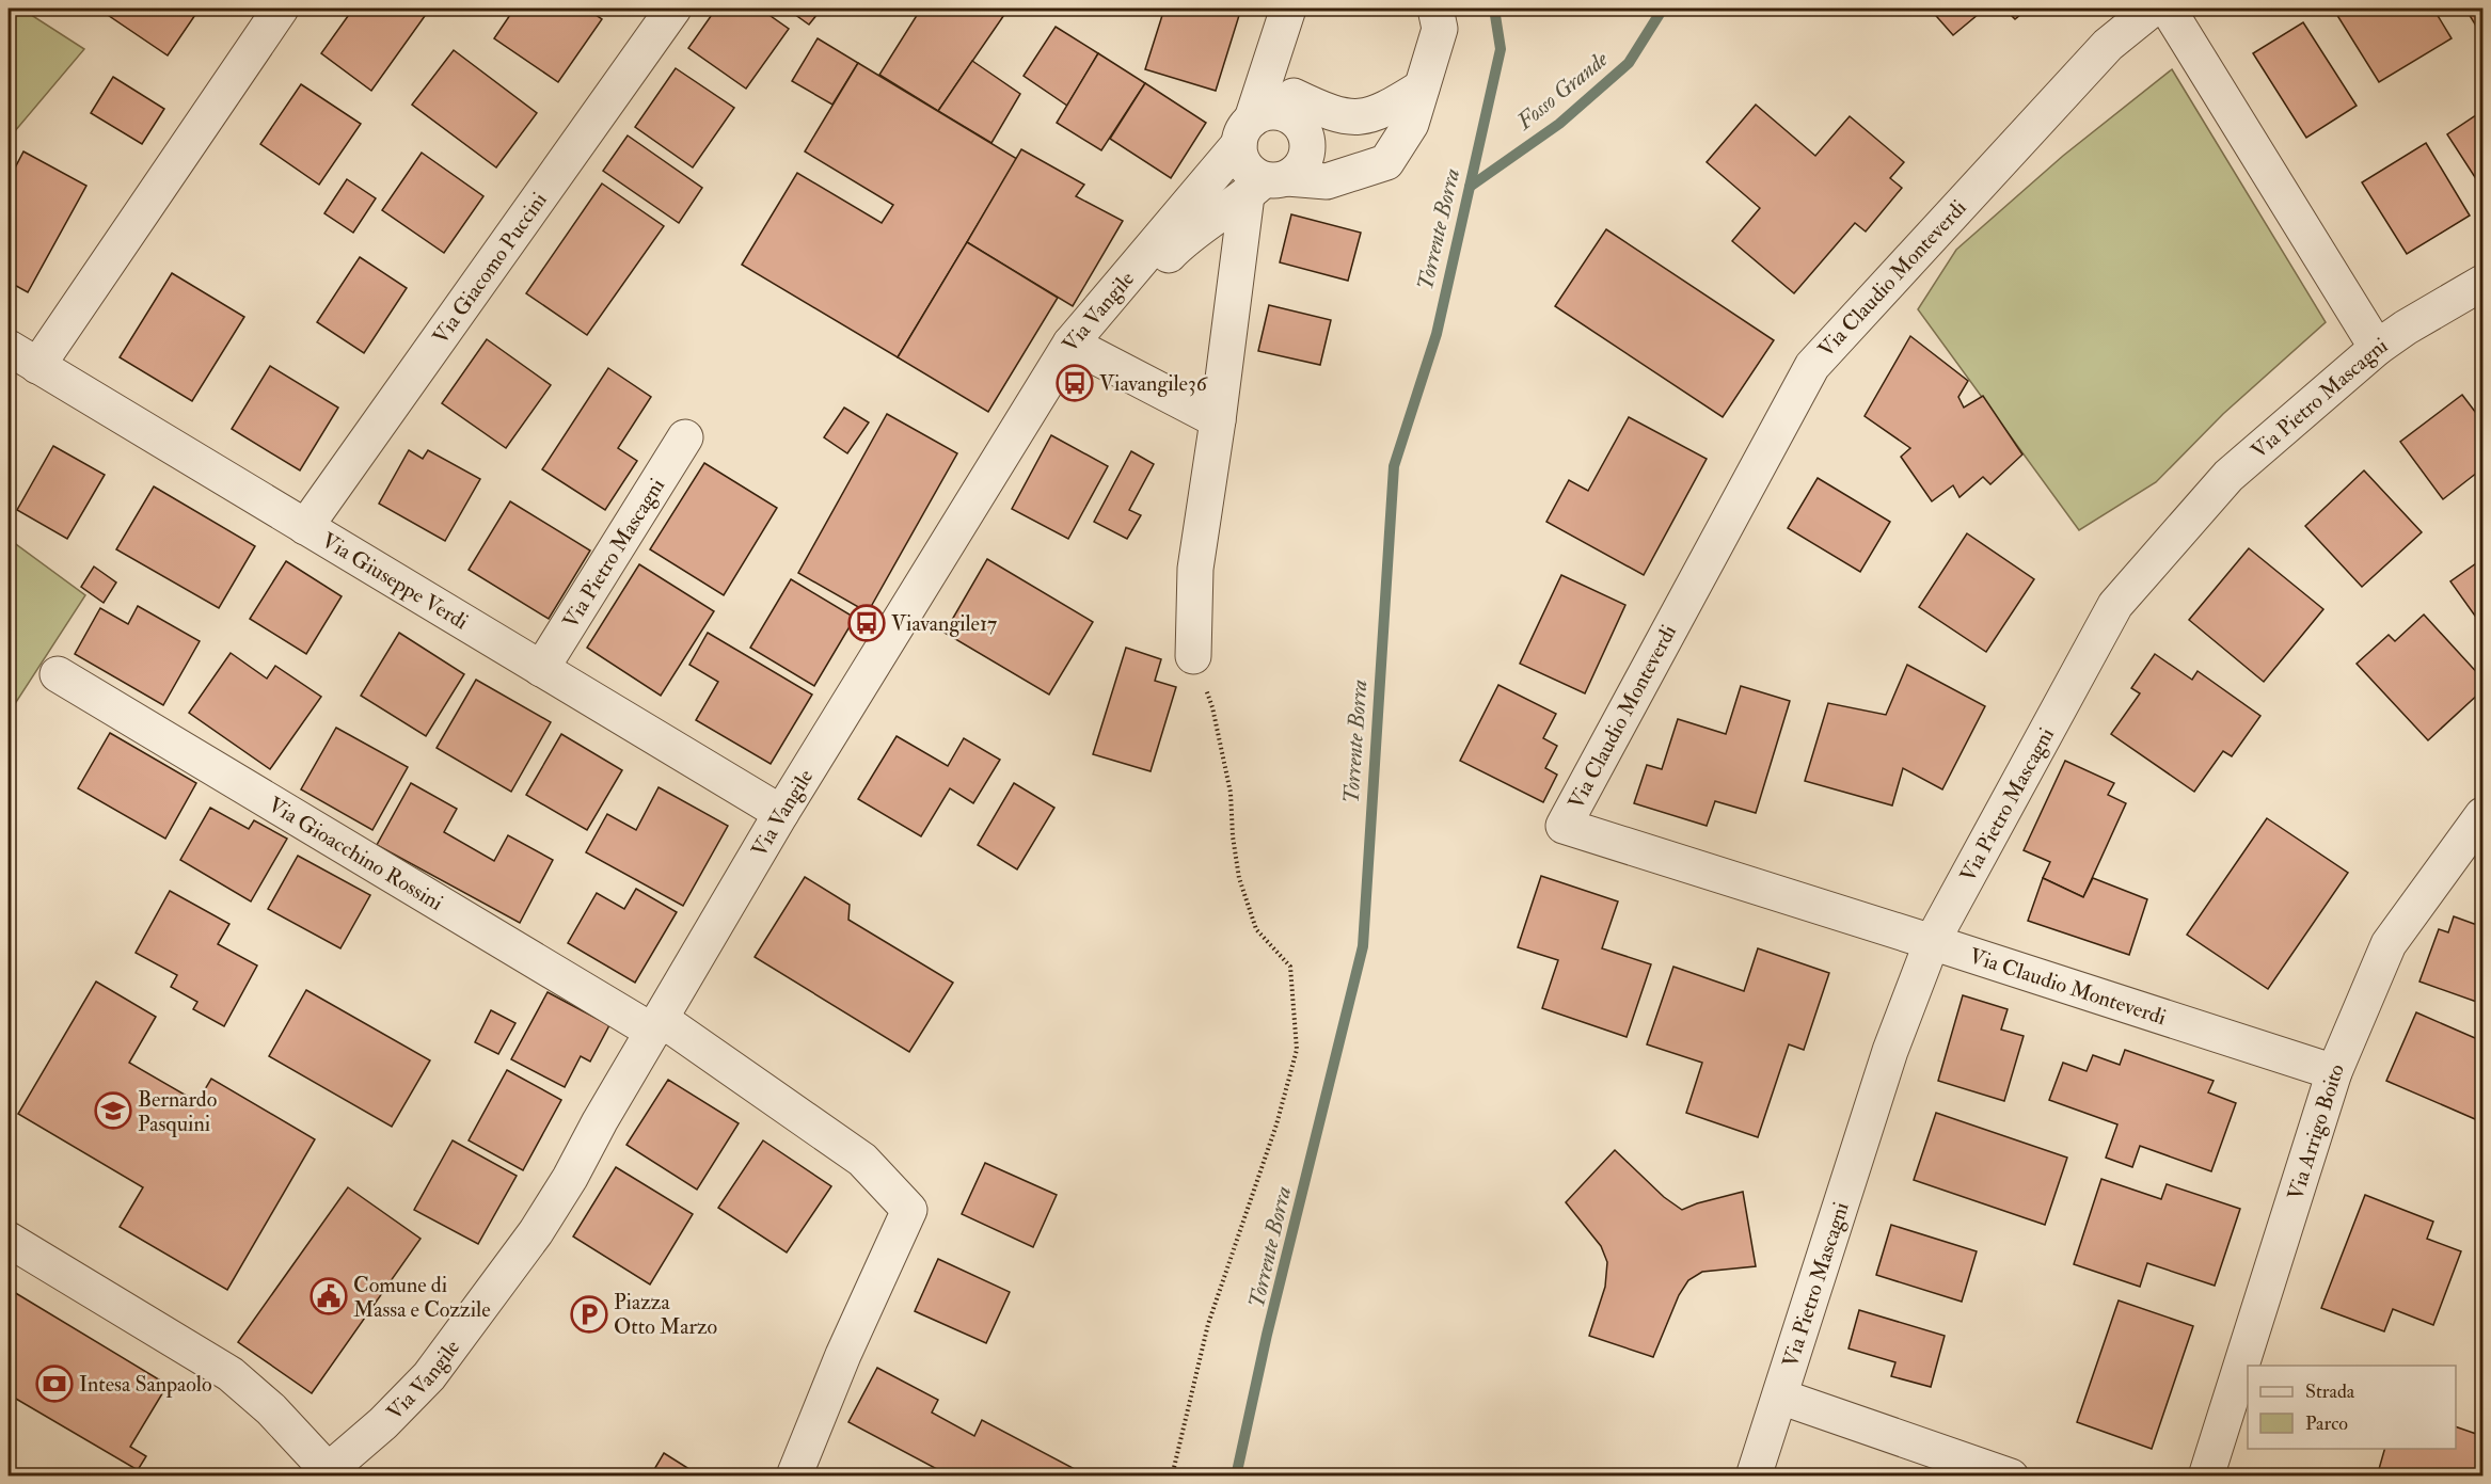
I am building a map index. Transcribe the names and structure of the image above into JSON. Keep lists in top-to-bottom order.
{
  "streets": {
    "street": [
      "Via Giacomo Puccini",
      "Via Claudio Monteverdi",
      "Via Vangile",
      "Via Pietro Mascagni",
      "Via Giuseppe Verdi",
      "Via Gioacchino Rossini",
      "Via Arrigo Boito"
    ]
  },
  "crossings": [
    ["Via Giacomo Puccini", "Via Giuseppe Verdi"],
    ["Via Claudio Monteverdi", "Via Pietro Mascagni"],
    ["Via Claudio Monteverdi", "Via Arrigo Boito"],
    ["Via Vangile", "Via Giuseppe Verdi"],
    ["Via Vangile", "Via Gioacchino Rossini"],
    ["Via Pietro Mascagni", "Via Giuseppe Verdi"]
  ],
  "water": ["Fosso Grande", "Torrente Borra"],
  "places": {
    "bus stop": ["Viavangile36", "Viavangile17"],
    "school or university": ["Bernardo Pasquini"],
    "public building": ["Comune di Massa e Cozzile"],
    "parking": ["Piazza Otto Marzo"],
    "bank": ["Intesa Sanpaolo"]
  },
  "legend": ["Strada", "Parco"]
}
